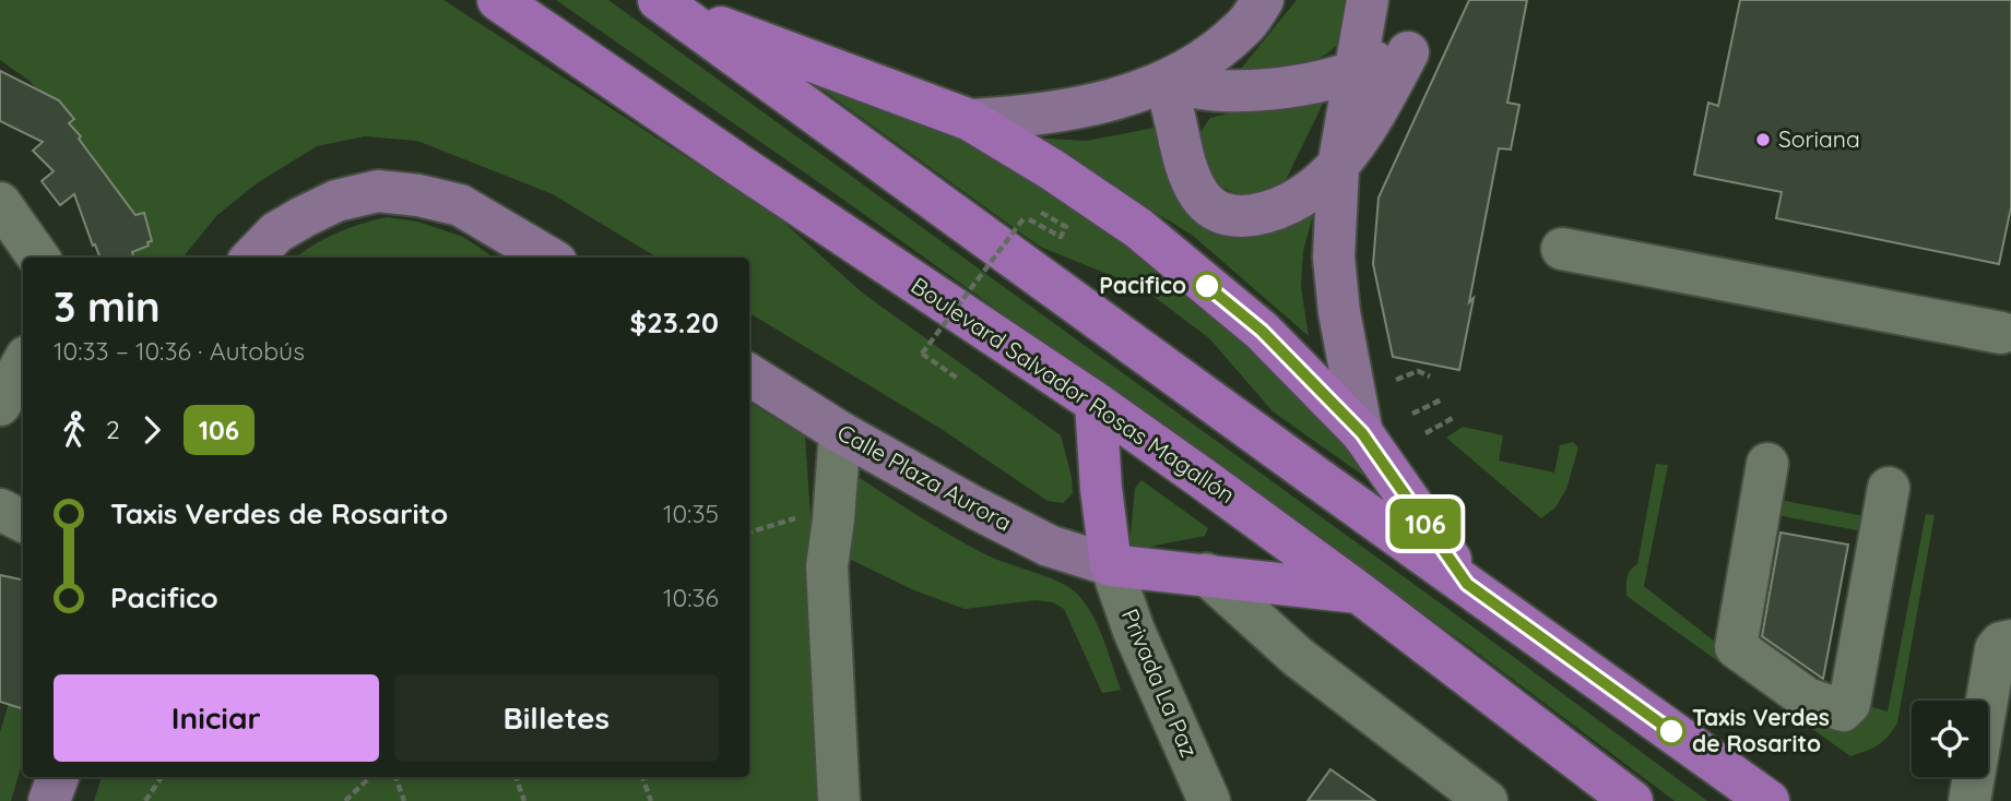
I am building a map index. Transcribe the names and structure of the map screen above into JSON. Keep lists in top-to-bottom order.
{
  "streets": {
    "highway": ["Boulevard Salvador Rosas Magallón"],
    "main road": ["Calle Plaza Aurora"],
    "street": ["Privada La Paz"]
  },
  "crossings": [
    ["Calle Plaza Aurora", "Privada La Paz"]
  ],
  "places": ["Soriana", "Pacifico", "Taxis Verdes de Rosarito"],
  "lines": ["bus line 106"],
  "page": {
    "on_map": "106",
    "heading": ["3 min", "10:33 – 10:36 · Autobús", "$23.20"],
    "legs": ["2", "106"],
    "list": [
      {
        "name": "Taxis Verdes de Rosarito",
        "value": "10:35"
      },
      {
        "name": "Pacifico",
        "value": "10:36"
      }
    ],
    "buttons": ["Iniciar", "Billetes"]
  }
}
